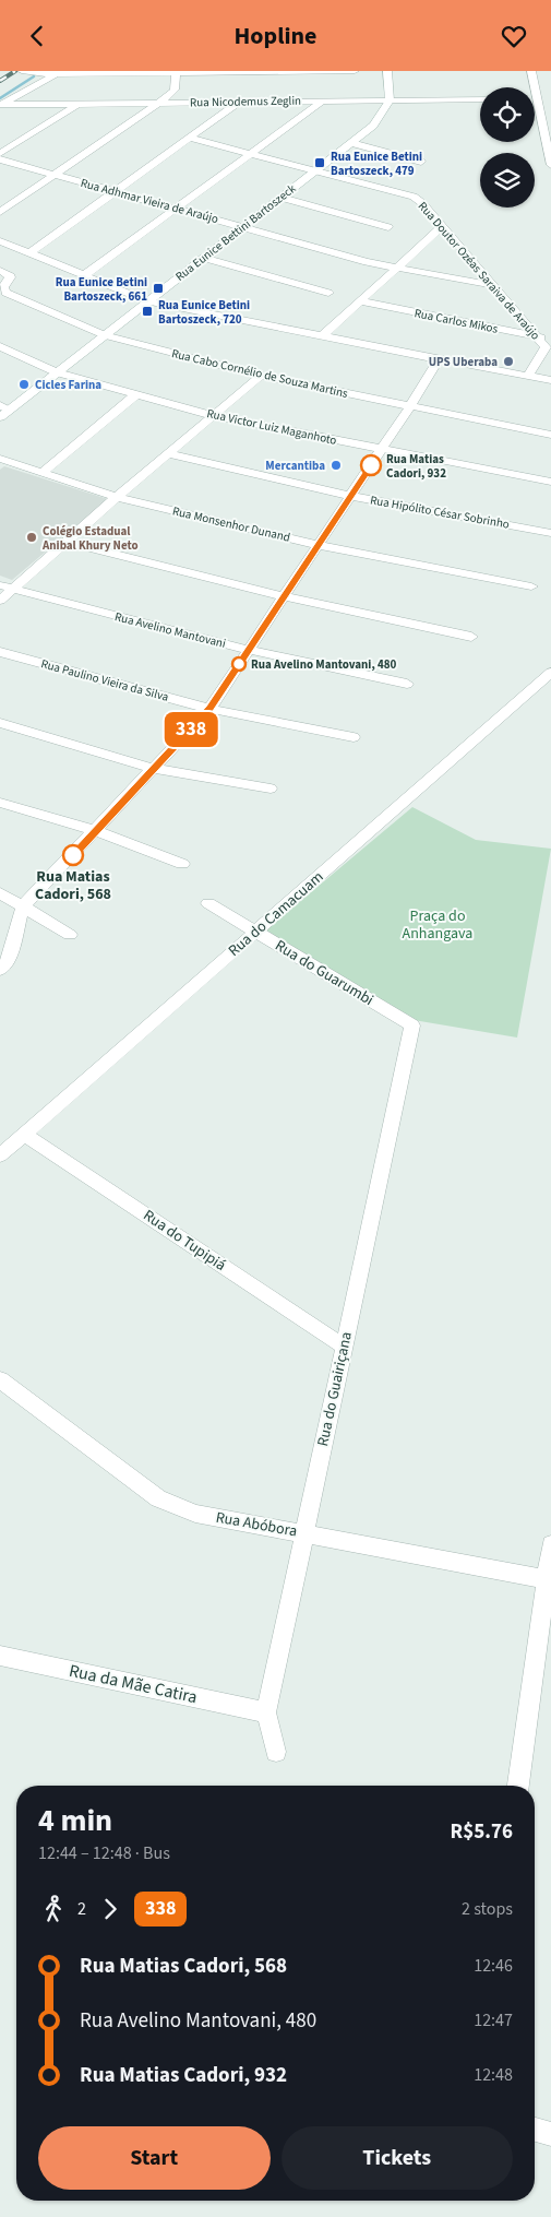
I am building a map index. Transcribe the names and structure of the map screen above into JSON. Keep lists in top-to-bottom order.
{
  "streets": {
    "street": [
      "Rua Nicodemus Zeglin",
      "Rua Adhmar Vieira de Araújo",
      "Rua Eunice Bettini Bartoszeck",
      "Rua Doutor Ozéas Saraiva de Araújo",
      "Rua Carlos Mikos",
      "Rua Cabo Cornélio de Souza Martins",
      "Rua Victor Luiz Maganhoto",
      "Rua Hipólito César Sobrinho",
      "Rua Monsenhor Dunand",
      "Rua Avelino Mantovani",
      "Rua Paulino Vieira da Silva",
      "Rua do Camacuam",
      "Rua do Guarumbi",
      "Rua do Tupipiá",
      "Rua do Guairiçana",
      "Rua Abóbora",
      "Rua da Mãe Catira"
    ]
  },
  "crossings": [
    ["Rua Nicodemus Zeglin", "Rua Eunice Bettini Bartoszeck"],
    ["Rua Adhmar Vieira de Araújo", "Rua Eunice Bettini Bartoszeck"],
    ["Rua Adhmar Vieira de Araújo", "Rua Doutor Ozéas Saraiva de Araújo"],
    ["Rua Eunice Bettini Bartoszeck", "Rua Doutor Ozéas Saraiva de Araújo"],
    ["Rua Eunice Bettini Bartoszeck", "Rua Cabo Cornélio de Souza Martins"],
    ["Rua Eunice Bettini Bartoszeck", "Rua Victor Luiz Maganhoto"],
    ["Rua Doutor Ozéas Saraiva de Araújo", "Rua Carlos Mikos"],
    ["Rua do Camacuam", "Rua do Guarumbi"],
    ["Rua do Camacuam", "Rua do Tupipiá"],
    ["Rua do Guarumbi", "Rua do Guairiçana"],
    ["Rua do Tupipiá", "Rua do Guairiçana"],
    ["Rua do Guairiçana", "Rua Abóbora"],
    ["Rua do Guairiçana", "Rua da Mãe Catira"]
  ],
  "parks": ["Praça do Anhangava"],
  "places": {
    "transit": ["Rua Eunice Betini Bartoszeck, 479", "Rua Eunice Betini Bartoszeck, 661", "Rua Eunice Betini Bartoszeck, 720"],
    "other": [
      "UPS Uberaba",
      "Cicles Farina",
      "Mercantiba",
      "Rua Matias Cadori, 932",
      "Colégio Estadual Anibal Khury Neto",
      "Rua Avelino Mantovani, 480",
      "Rua Matias Cadori, 568"
    ]
  },
  "lines": ["bus line 338"],
  "page": {
    "header": "Hopline",
    "on_map": "338",
    "heading": ["4 min", "12:44 – 12:48 · Bus", "R$5.76"],
    "legs": ["2", "338", "2 stops"],
    "list": [
      {
        "name": "Rua Matias Cadori, 568",
        "value": "12:46"
      },
      {
        "name": "Rua Avelino Mantovani, 480",
        "value": "12:47"
      },
      {
        "name": "Rua Matias Cadori, 932",
        "value": "12:48"
      }
    ],
    "buttons": ["Start", "Tickets"]
  }
}
